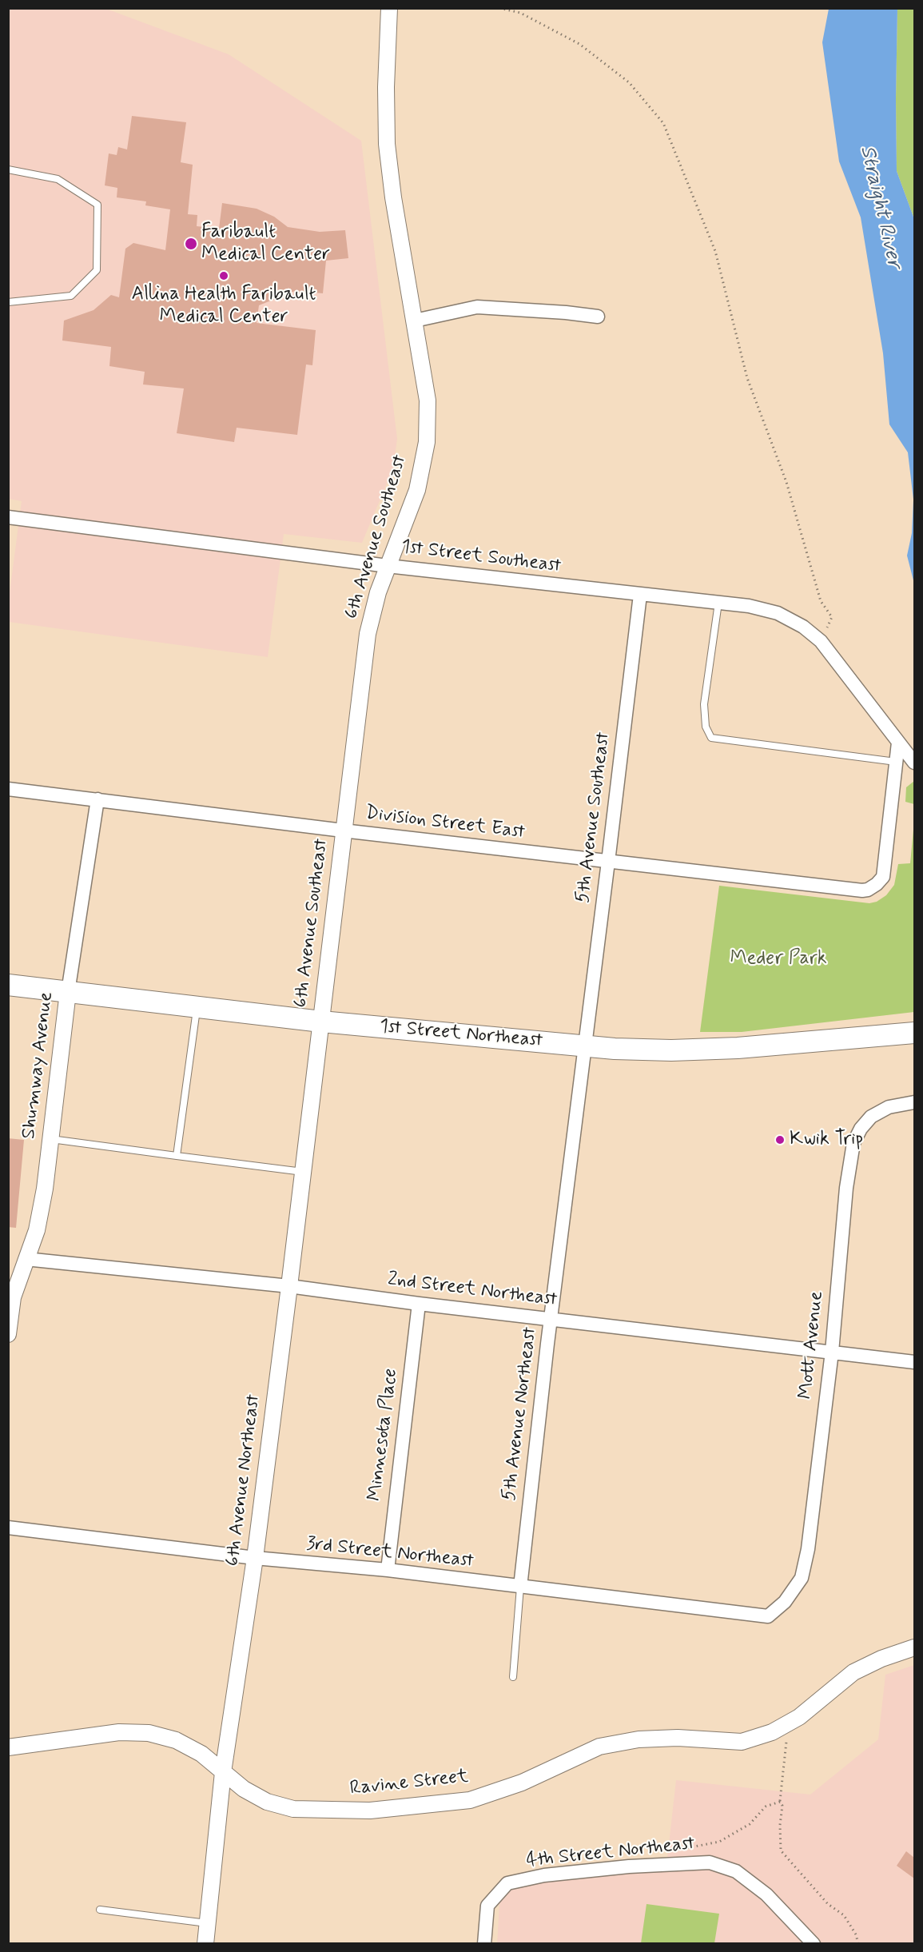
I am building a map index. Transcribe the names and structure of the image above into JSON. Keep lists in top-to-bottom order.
{
  "streets": {
    "main road": ["1st Street Northeast"],
    "street": [
      "6th Avenue Southeast",
      "1st Street Southeast",
      "5th Avenue Southeast",
      "Division Street East",
      "Shumway Avenue",
      "2nd Street Northeast",
      "Mott Avenue",
      "5th Avenue Northeast",
      "Minnesota Place",
      "6th Avenue Northeast",
      "3rd Street Northeast",
      "Ravine Street",
      "4th Street Northeast"
    ]
  },
  "crossings": [
    ["6th Avenue Southeast", "1st Street Southeast"],
    ["6th Avenue Southeast", "Division Street East"],
    ["6th Avenue Southeast", "1st Street Northeast"],
    ["6th Avenue Southeast", "6th Avenue Northeast"],
    ["1st Street Southeast", "5th Avenue Southeast"],
    ["5th Avenue Southeast", "Division Street East"],
    ["5th Avenue Southeast", "1st Street Northeast"],
    ["5th Avenue Southeast", "5th Avenue Northeast"],
    ["Division Street East", "Shumway Avenue"],
    ["1st Street Northeast", "Shumway Avenue"],
    ["1st Street Northeast", "5th Avenue Northeast"],
    ["1st Street Northeast", "6th Avenue Northeast"],
    ["Shumway Avenue", "2nd Street Northeast"],
    ["2nd Street Northeast", "Mott Avenue"],
    ["2nd Street Northeast", "5th Avenue Northeast"],
    ["2nd Street Northeast", "Minnesota Place"],
    ["2nd Street Northeast", "6th Avenue Northeast"],
    ["Mott Avenue", "3rd Street Northeast"],
    ["5th Avenue Northeast", "3rd Street Northeast"],
    ["Minnesota Place", "3rd Street Northeast"],
    ["6th Avenue Northeast", "3rd Street Northeast"],
    ["6th Avenue Northeast", "Ravine Street"]
  ],
  "water": ["Straight River"],
  "parks": ["Meder Park"],
  "places": ["Faribault Medical Center", "Allina Health Faribault Medical Center", "Kwik Trip"]
}
